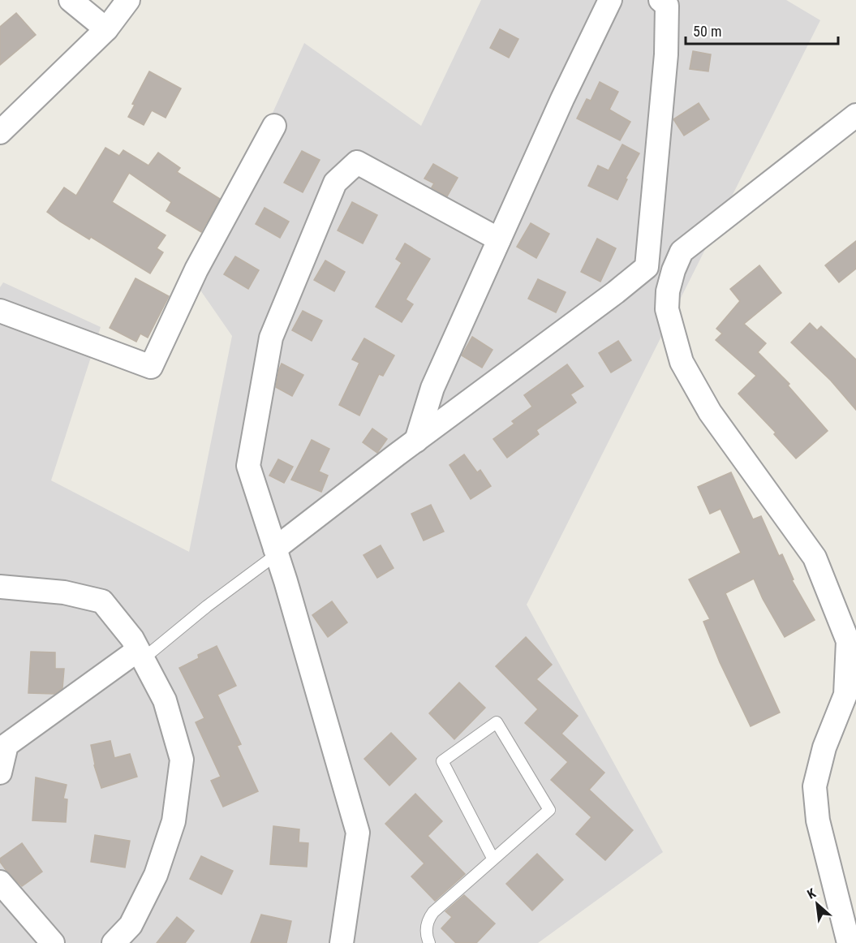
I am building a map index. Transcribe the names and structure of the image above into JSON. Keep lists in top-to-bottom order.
{
  "scale_bar": "50 m",
  "north": "top left"
}
